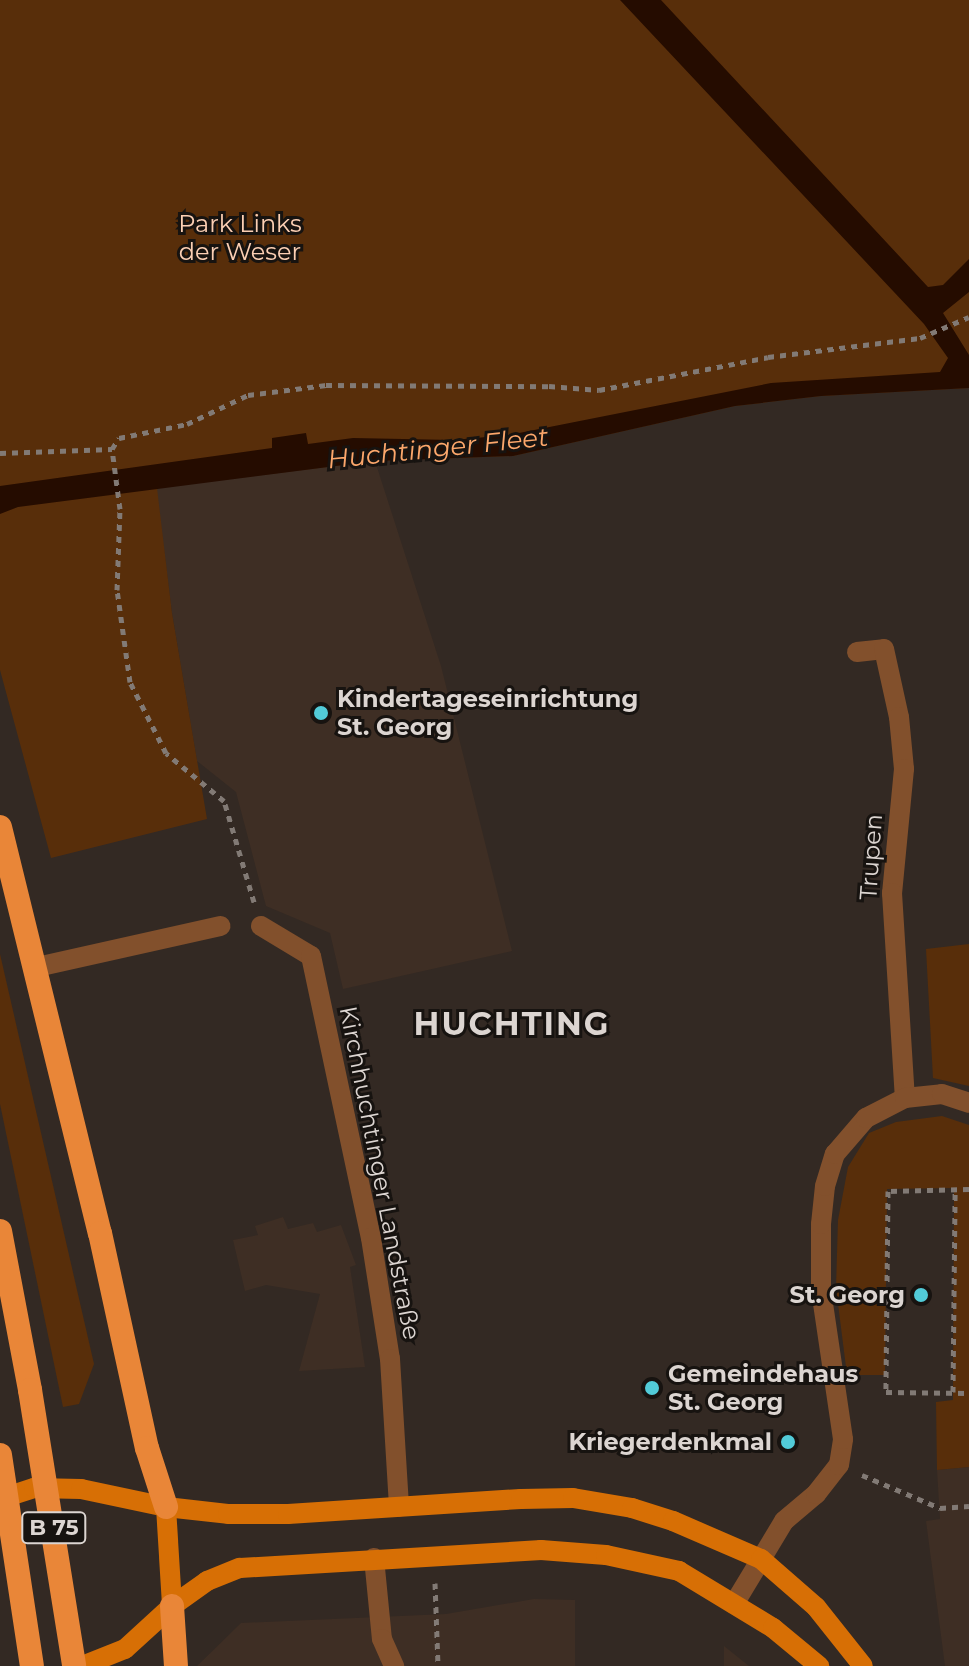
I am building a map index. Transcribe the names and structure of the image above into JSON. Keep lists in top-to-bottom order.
{
  "streets": {
    "highway": ["B 75"],
    "street": ["Trupen", "Kirchhuchtinger Landstraße"]
  },
  "districts": ["HUCHTING"],
  "water": ["Huchtinger Fleet"],
  "parks": ["Park Links der Weser"],
  "places": [
    "Kindertageseinrichtung St. Georg",
    "St. Georg",
    "Gemeindehaus St. Georg",
    "Kriegerdenkmal"
  ]
}
